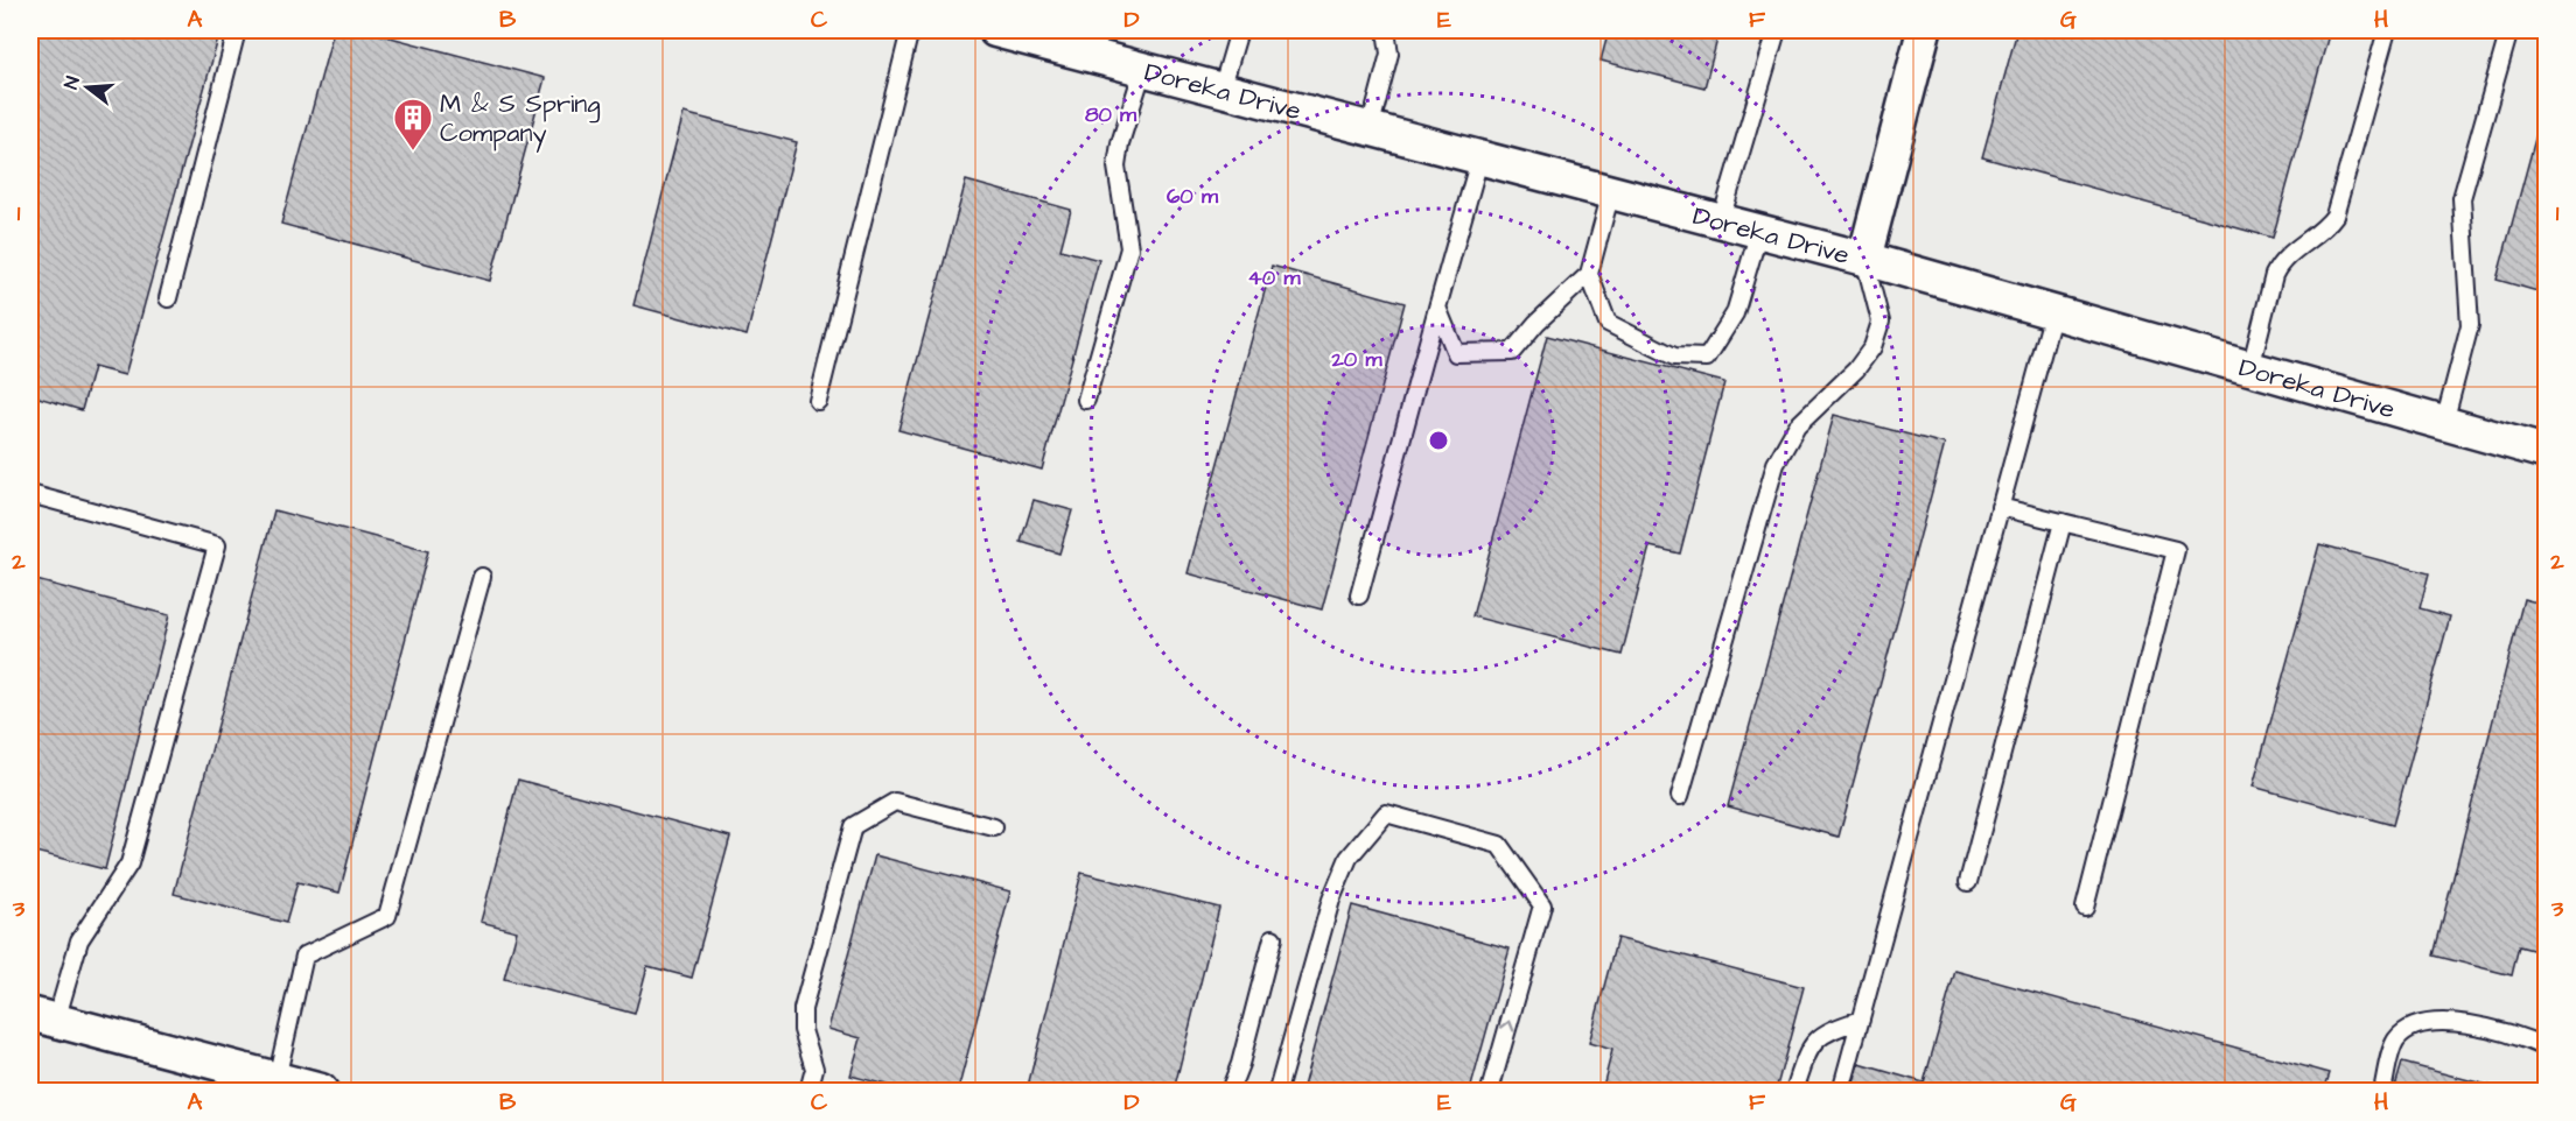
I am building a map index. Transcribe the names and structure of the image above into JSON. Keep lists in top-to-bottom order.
{
  "streets": {
    "street": ["Doreka Drive"]
  },
  "places": {
    "building": ["M & S Spring Company"]
  },
  "north": "left",
  "grid": {
    "columns": [
      "A",
      "B",
      "C",
      "D",
      "E",
      "F",
      "G",
      "H"
    ],
    "rows": ["1", "2", "3"]
  },
  "rings": [
    "80 m",
    "60 m",
    "40 m",
    "20 m"
  ]
}
